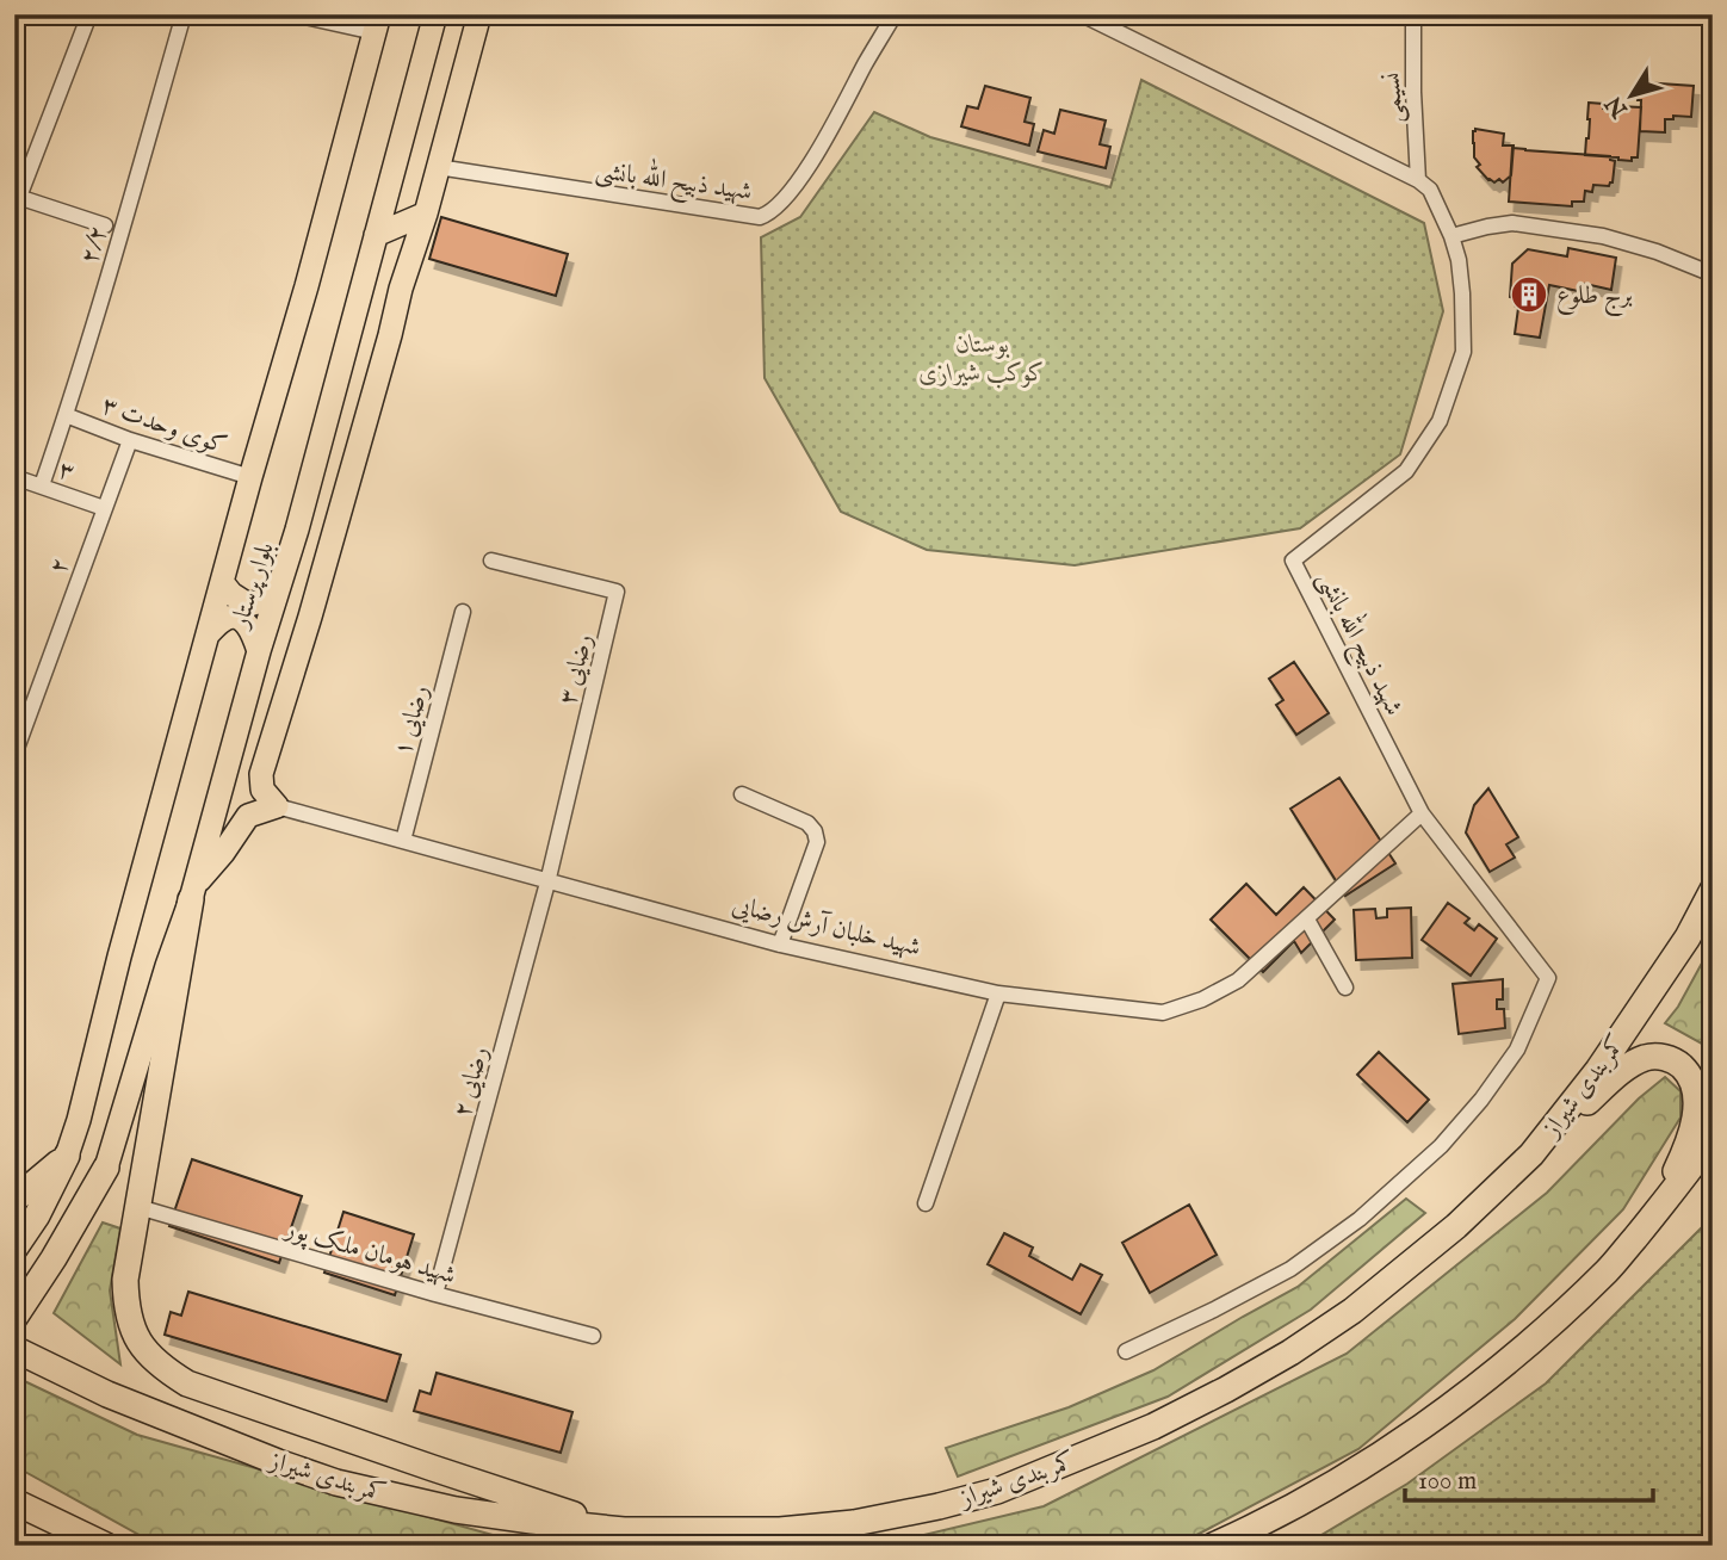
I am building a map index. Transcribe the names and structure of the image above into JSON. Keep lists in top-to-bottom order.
{
  "streets": {
    "highway": ["کمربندی شیراز"],
    "main road": ["بلوار پرستار"],
    "street": [
      "نسیمی",
      "شهید ذبیح الله بانشی",
      "۲/۲",
      "کوی وحدت ۳",
      "۳",
      "۲",
      "رضایی ۳",
      "رضایی ۱",
      "شهید خلبان آرش رضایی",
      "رضایی ۲",
      "شهید هومان ملک پور"
    ]
  },
  "crossings": [
    ["نسیمی", "شهید ذبیح الله بانشی"],
    ["شهید ذبیح الله بانشی", "شهید خلبان آرش رضایی"],
    ["۲/۲", "کوی وحدت ۳"],
    ["۲/۲", "۳"],
    ["کوی وحدت ۳", "۲"],
    ["کوی وحدت ۳", "بلوار پرستار"],
    ["۳", "۲"],
    ["رضایی ۳", "شهید خلبان آرش رضایی"],
    ["رضایی ۳", "رضایی ۲"],
    ["رضایی ۱", "شهید خلبان آرش رضایی"],
    ["شهید خلبان آرش رضایی", "رضایی ۲"],
    ["رضایی ۲", "شهید هومان ملک پور"]
  ],
  "parks": ["بوستان کوکب شیرازی"],
  "places": {
    "building": ["برج طلوع"]
  },
  "scale_bar": "100 m",
  "north": "bottom left"
}
